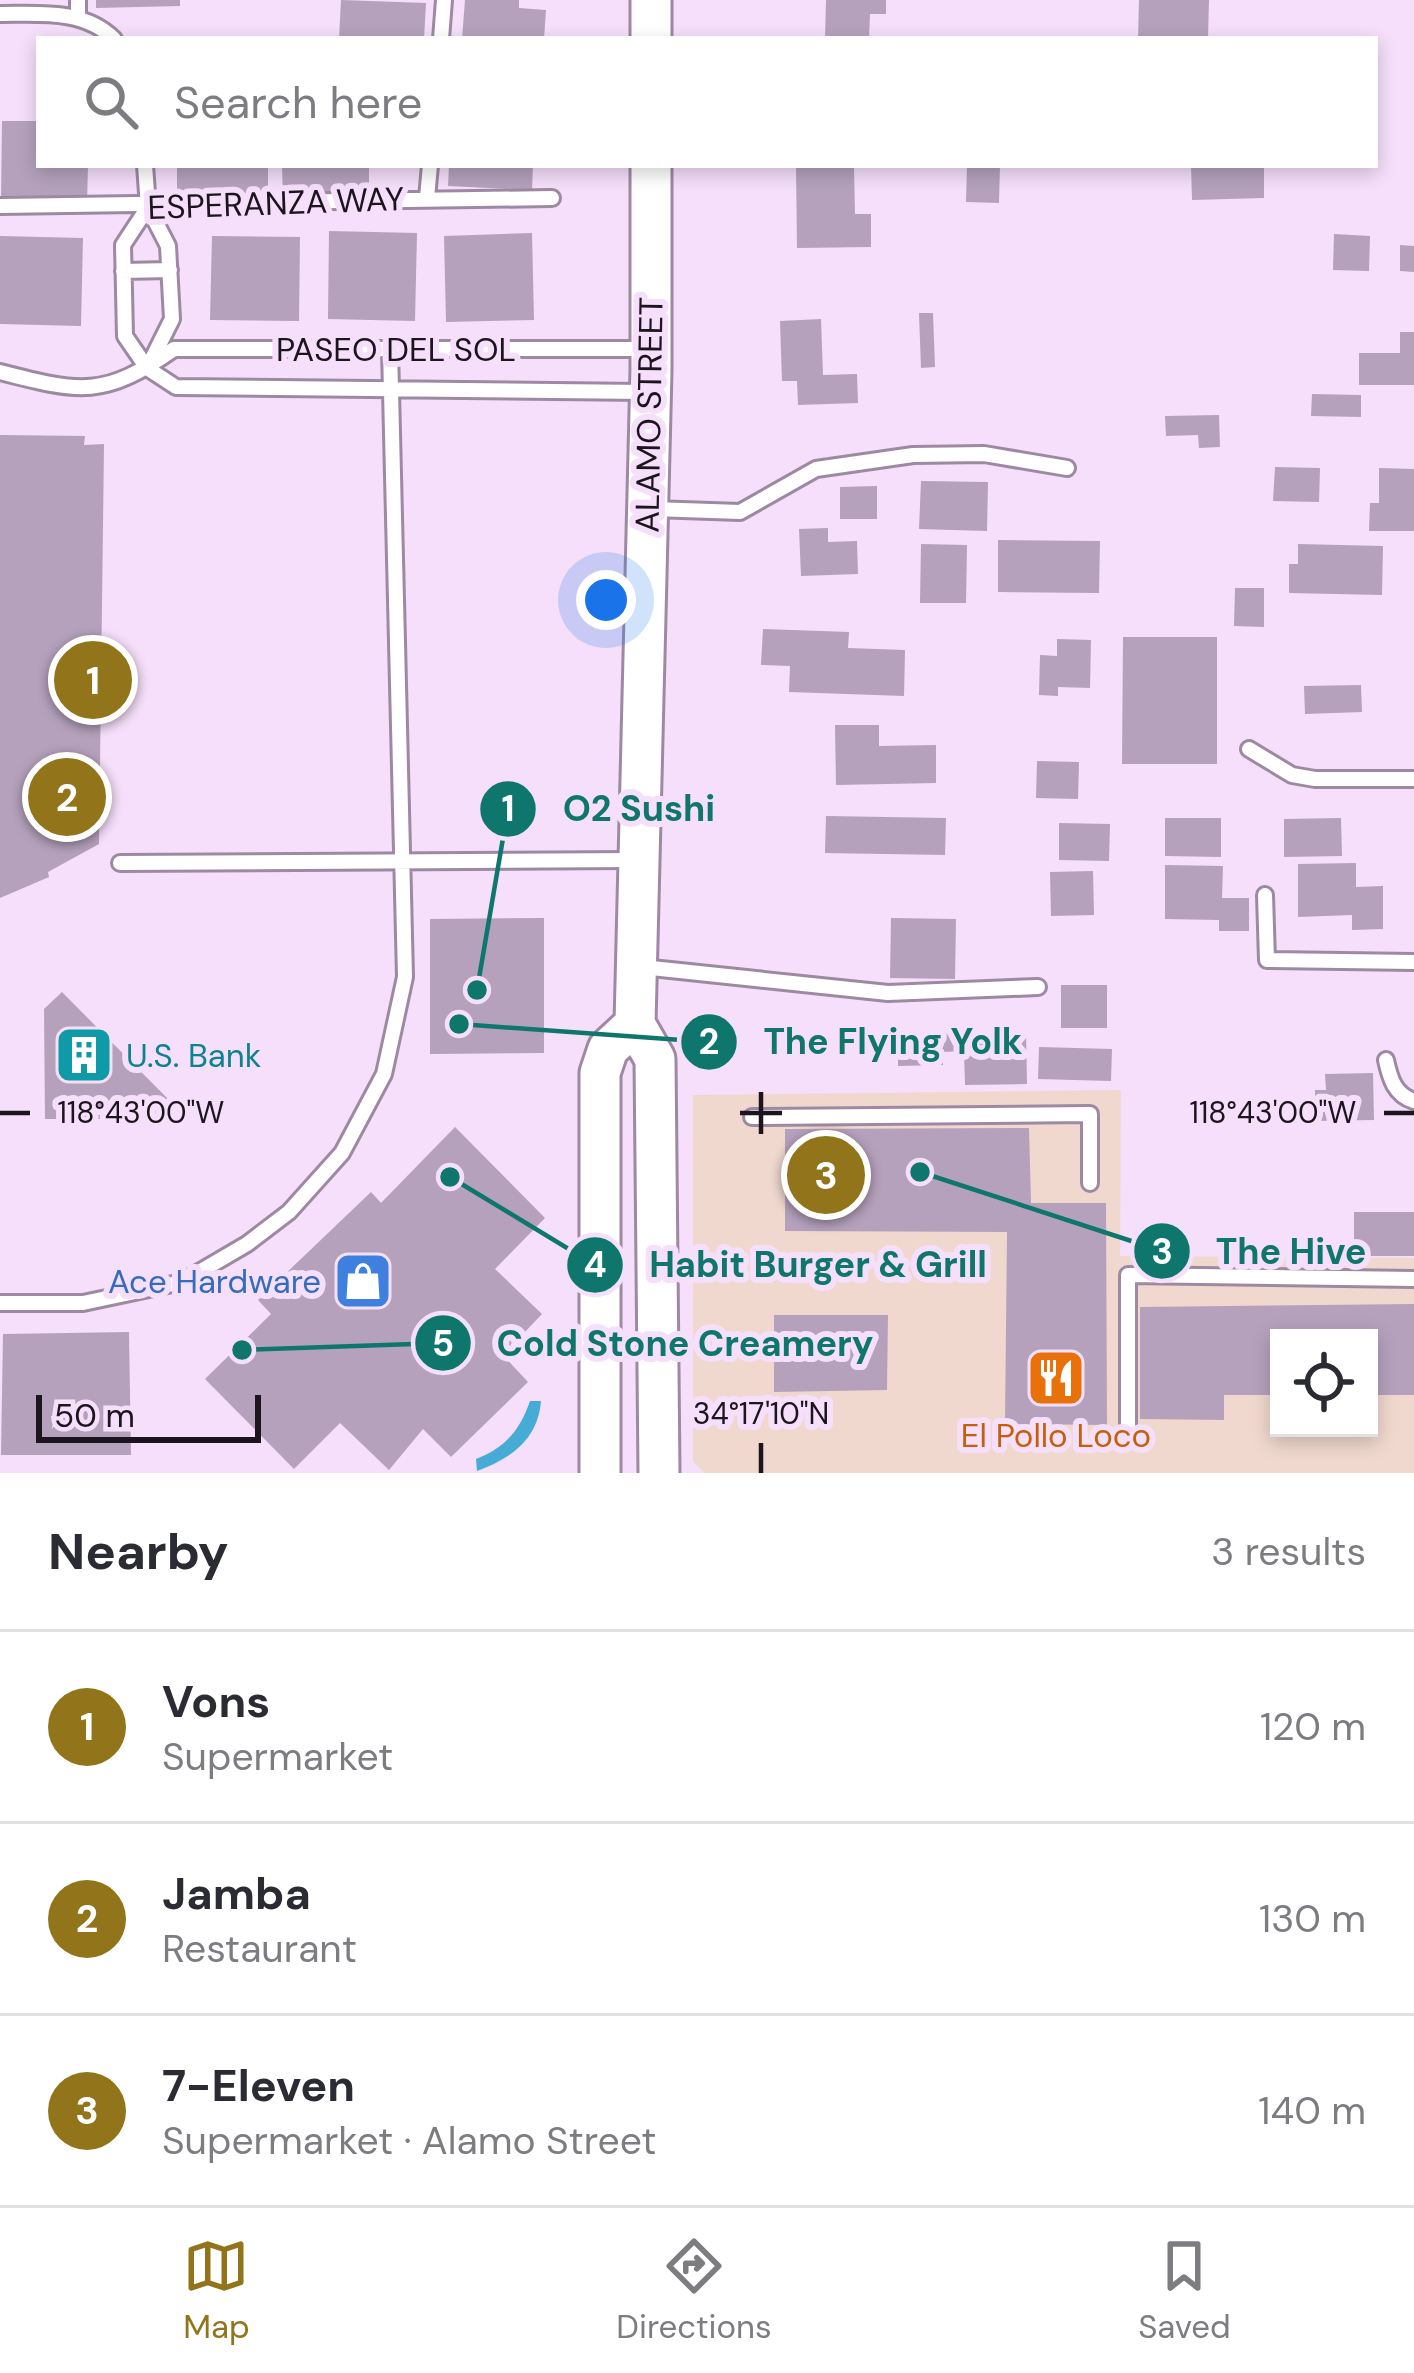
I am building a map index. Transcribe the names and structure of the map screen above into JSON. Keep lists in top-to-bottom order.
{
  "streets": {
    "main road": ["ALAMO STREET"],
    "lane": ["ESPERANZA WAY", "PASEO DEL SOL"]
  },
  "crossings": [
    ["PASEO DEL SOL", "ALAMO STREET"]
  ],
  "places": {
    "other": [
      "O2 Sushi",
      "The Flying Yolk",
      "The Hive",
      "Habit Burger & Grill",
      "Cold Stone Creamery"
    ],
    "building": ["U.S. Bank"],
    "shop": ["Ace Hardware"],
    "restaurant": ["El Pollo Loco"]
  },
  "scale_bar": "50 m",
  "page": {
    "search": "Search here",
    "pins": ["1", "2", "3"],
    "scale": "50 m",
    "heading": ["Nearby", "3 results"],
    "list": [
      {
        "mark": "1",
        "name": "Vons",
        "note": "Supermarket",
        "value": "120 m"
      },
      {
        "mark": "2",
        "name": "Jamba",
        "note": "Restaurant",
        "value": "130 m"
      },
      {
        "mark": "3",
        "name": "7-Eleven",
        "note": "Supermarket · Alamo Street",
        "value": "140 m"
      }
    ],
    "nav": ["Map", "Directions", "Saved"]
  },
  "coordinates": ["118°43'00\"W", "34°17'10\"N"]
}
